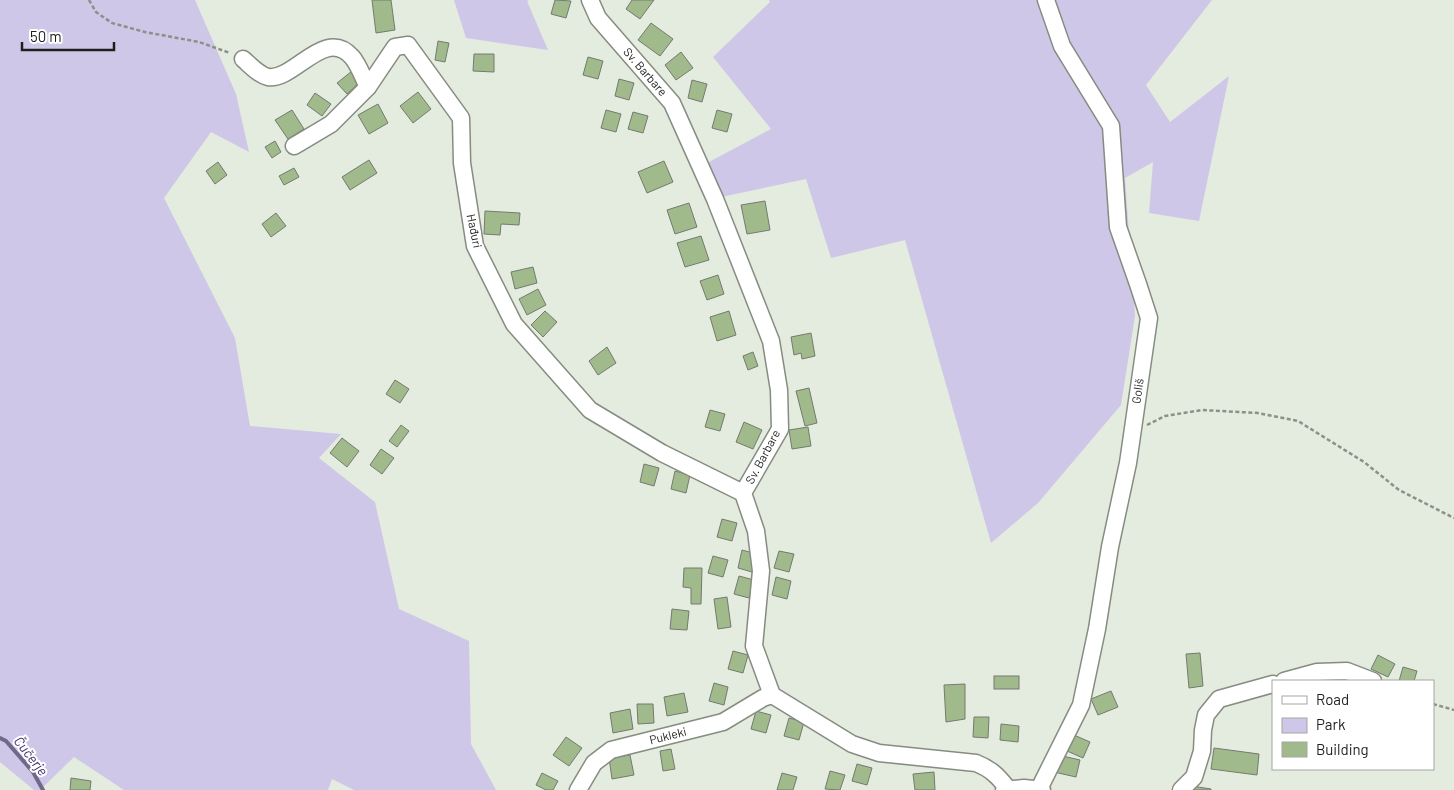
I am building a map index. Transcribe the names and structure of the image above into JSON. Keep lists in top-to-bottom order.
{
  "streets": {
    "street": [
      "Sv. Barbare",
      "Hađuri",
      "Goliš",
      "Pukleki"
    ]
  },
  "crossings": [
    ["Sv. Barbare", "Hađuri"],
    ["Sv. Barbare", "Pukleki"]
  ],
  "water": ["Čučerje"],
  "legend": ["Road", "Park", "Building"],
  "scale_bar": "50 m"
}
